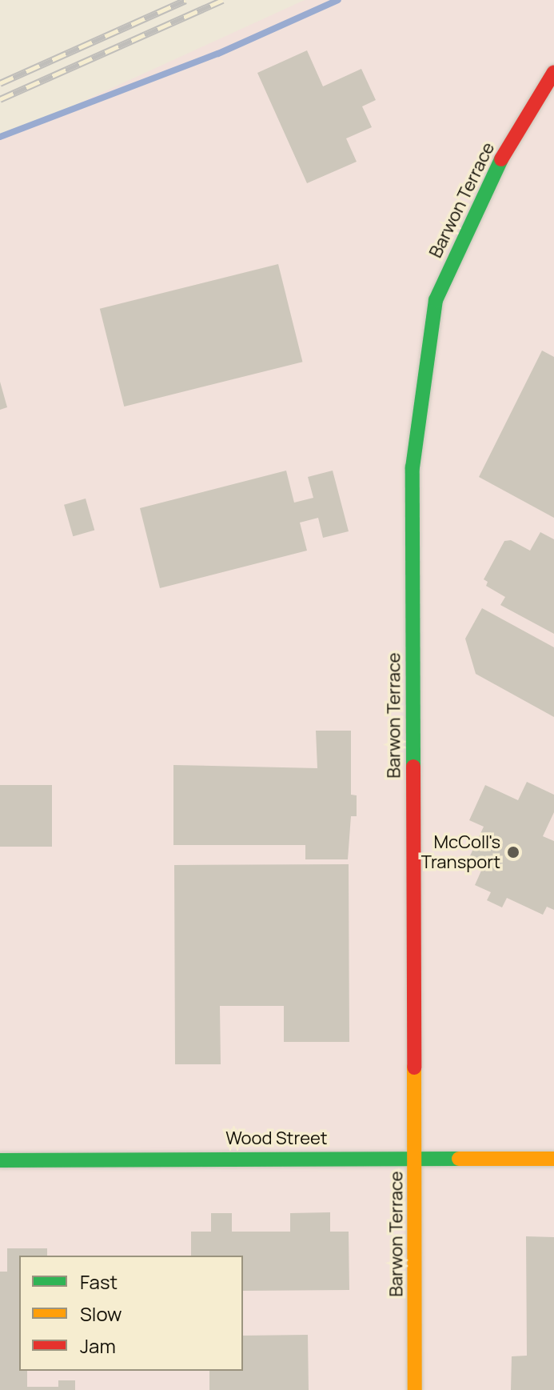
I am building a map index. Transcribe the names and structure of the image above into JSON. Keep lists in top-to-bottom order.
{
  "streets": {
    "street": ["Barwon Terrace", "Wood Street"]
  },
  "crossings": [
    ["Barwon Terrace", "Wood Street"]
  ],
  "places": ["McColl's Transport"],
  "legend": ["Fast", "Slow", "Jam"]
}
